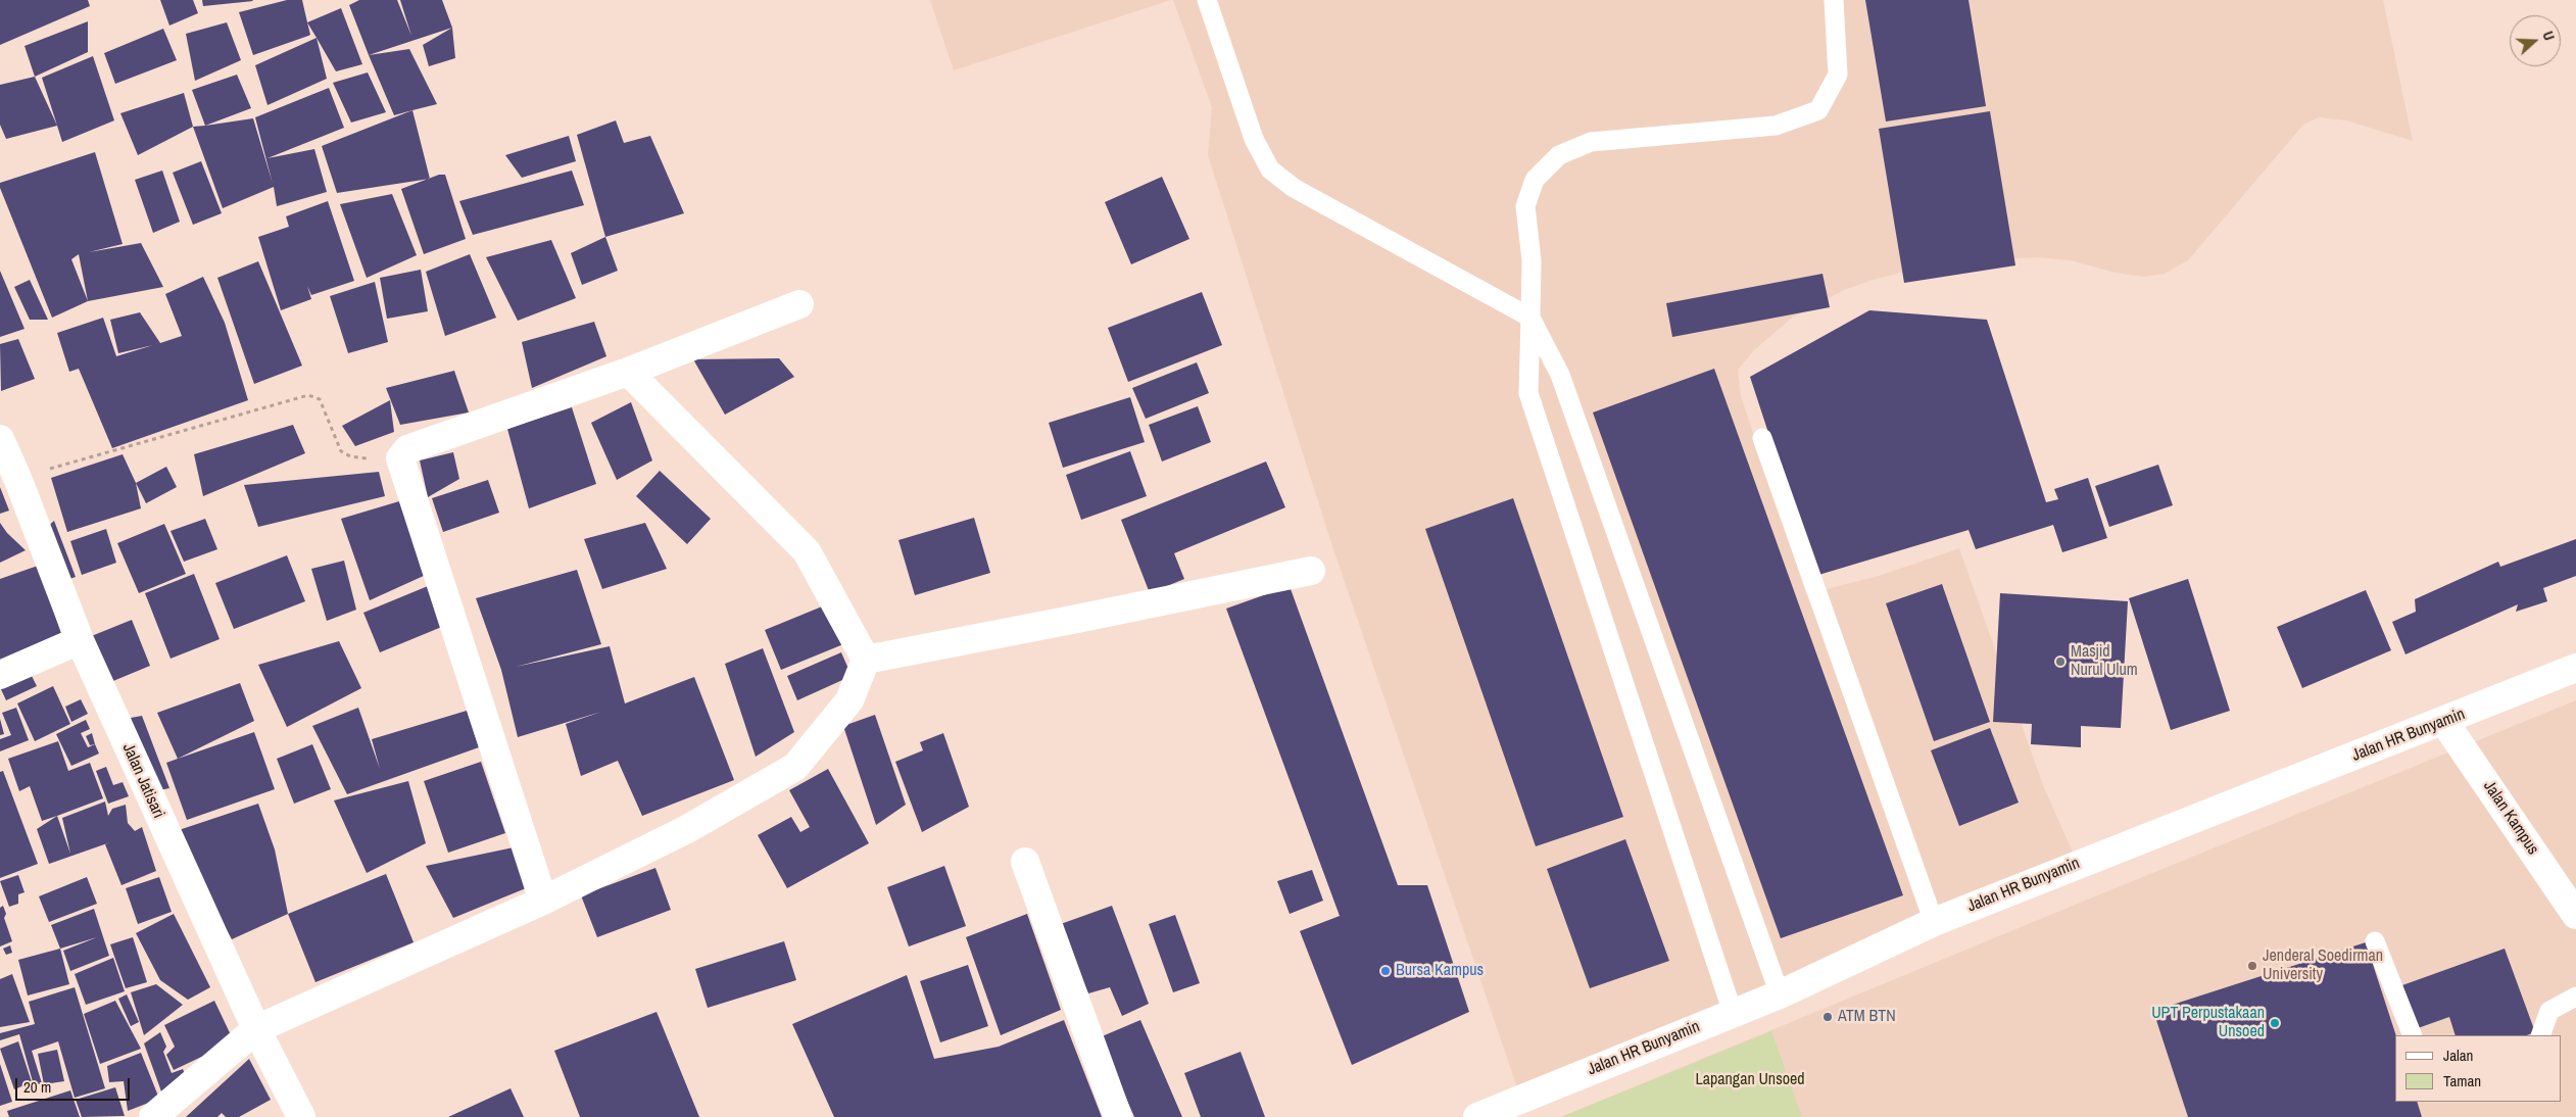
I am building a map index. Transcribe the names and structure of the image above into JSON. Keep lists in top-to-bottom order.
{
  "streets": {
    "street": ["Jalan HR Bunyamin", "Jalan Jatisari", "Jalan Kampus"]
  },
  "crossings": [
    ["Jalan HR Bunyamin", "Jalan Kampus"]
  ],
  "parks": ["Lapangan Unsoed"],
  "places": [
    "Masjid Nurul Ulum",
    "Jenderal Soedirman University",
    "Bursa Kampus",
    "ATM BTN",
    "UPT Perpustakaan Unsoed"
  ],
  "legend": ["Jalan", "Taman"],
  "scale_bar": "20 m",
  "north": "right"
}
